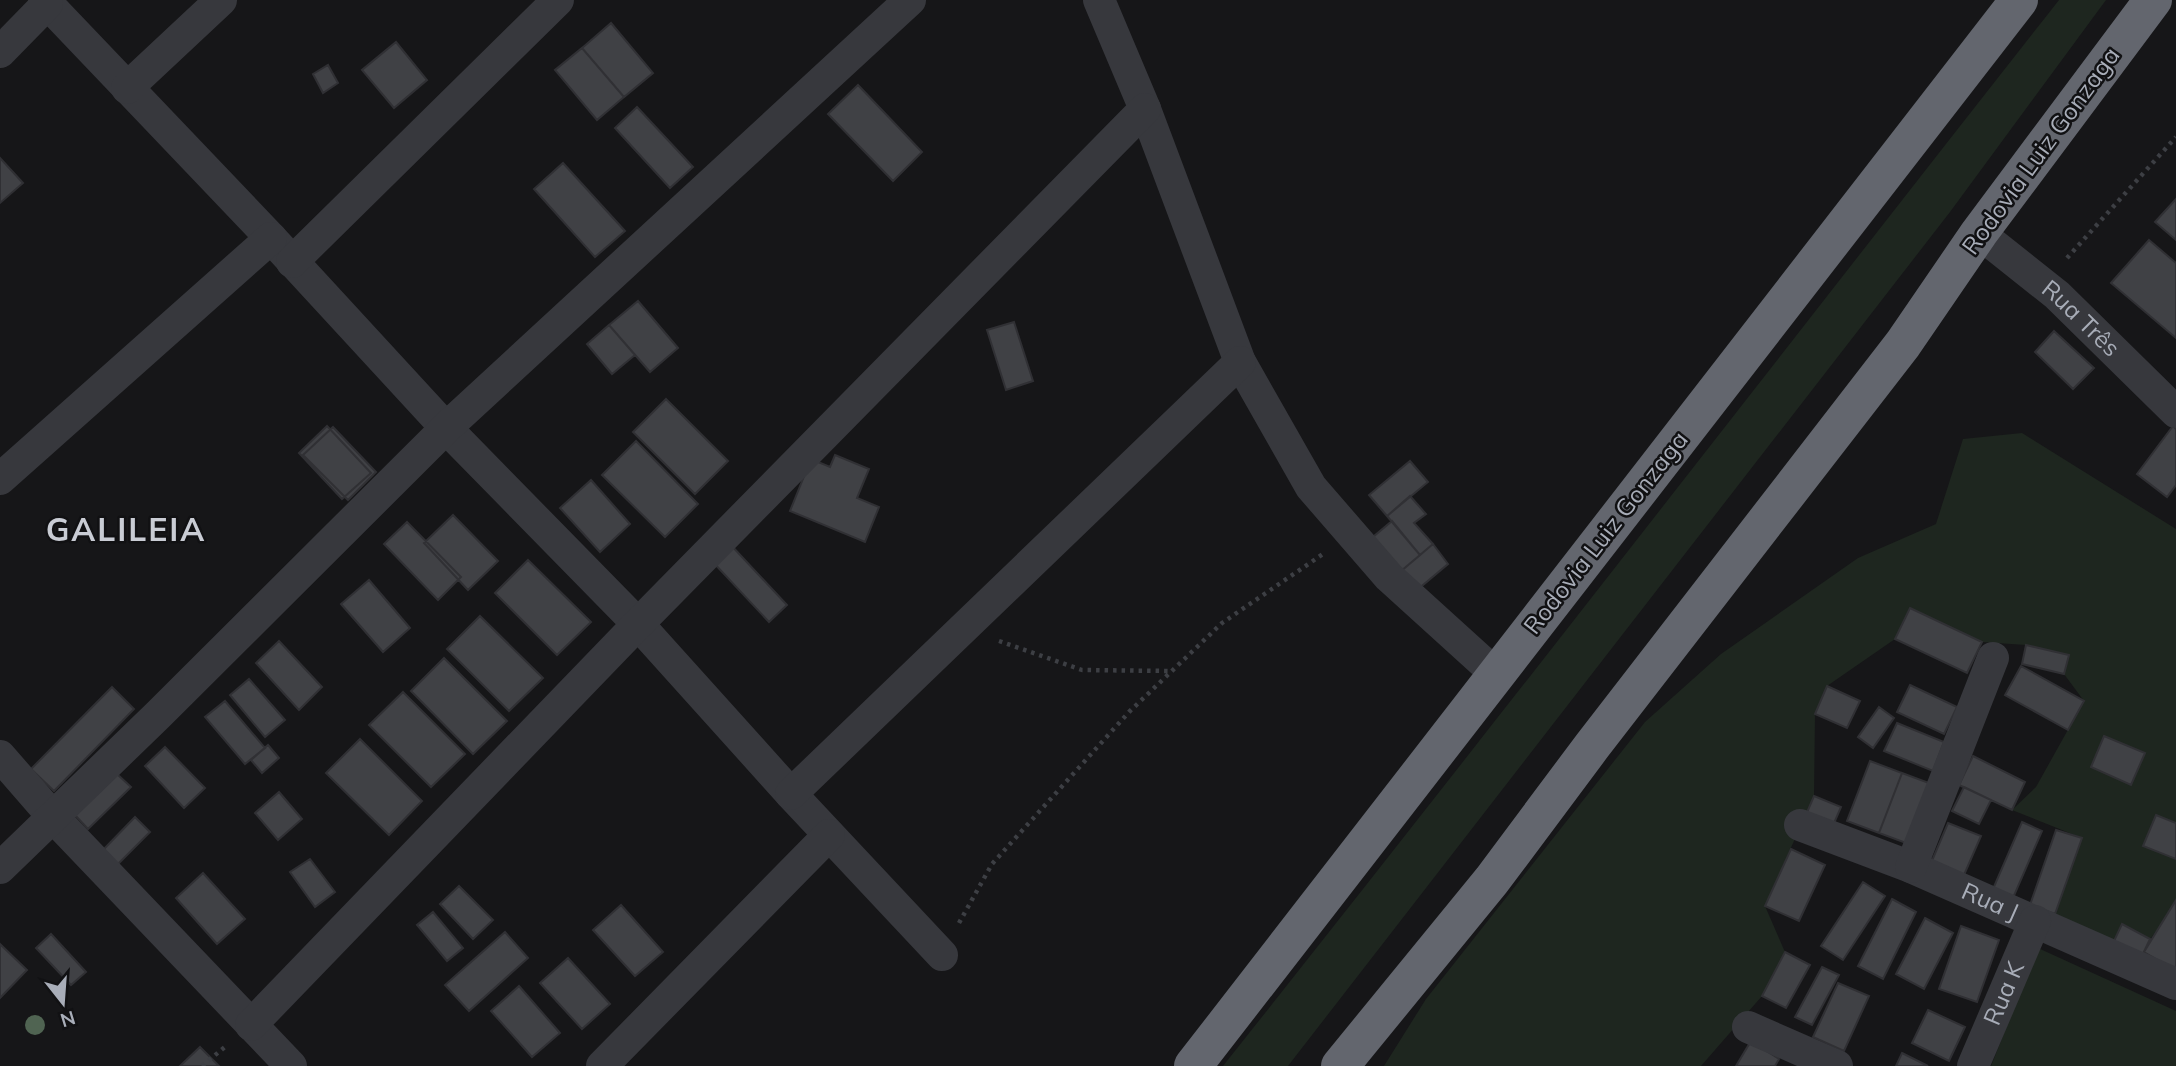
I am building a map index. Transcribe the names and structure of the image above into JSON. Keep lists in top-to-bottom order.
{
  "streets": {
    "highway": ["Rodovia Luiz Gonzaga"],
    "street": ["Rua Três", "Rua J", "Rua K"]
  },
  "crossings": [
    ["Rodovia Luiz Gonzaga", "Rua Três"],
    ["Rua J", "Rua K"]
  ],
  "districts": ["GALILEIA"],
  "north": "bottom"
}
